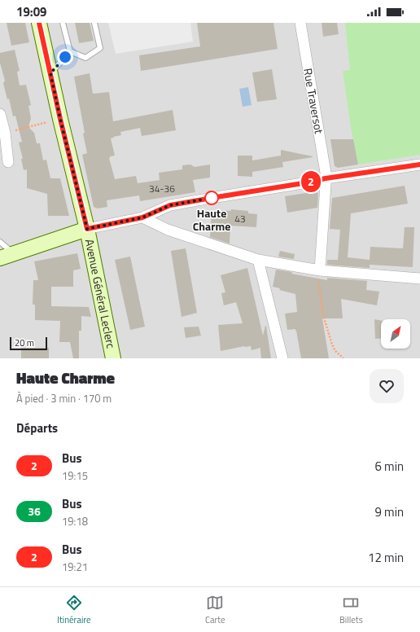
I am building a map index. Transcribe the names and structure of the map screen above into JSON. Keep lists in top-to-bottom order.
{
  "streets": {
    "main road": ["Avenue Général Leclerc"],
    "street": ["Rue Traversot"]
  },
  "places": ["Haute Charme"],
  "lines": ["bus line 2"],
  "house_numbers": ["34-36", "43"],
  "scale_bar": "20 m",
  "north": "top right",
  "page": {
    "status": "19:09",
    "on_map": "2",
    "scale": "20 m",
    "heading": [
      ["Haute Charme", "À pied · 3 min · 170 m"],
      "Départs"
    ],
    "list": [
      {
        "mark": "2",
        "name": "Bus",
        "note": "19:15",
        "value": "6 min"
      },
      {
        "mark": "36",
        "name": "Bus",
        "note": "19:18",
        "value": "9 min"
      },
      {
        "mark": "2",
        "name": "Bus",
        "note": "19:21",
        "value": "12 min"
      }
    ],
    "tabs": ["Itinéraire", "Carte", "Billets"]
  }
}
